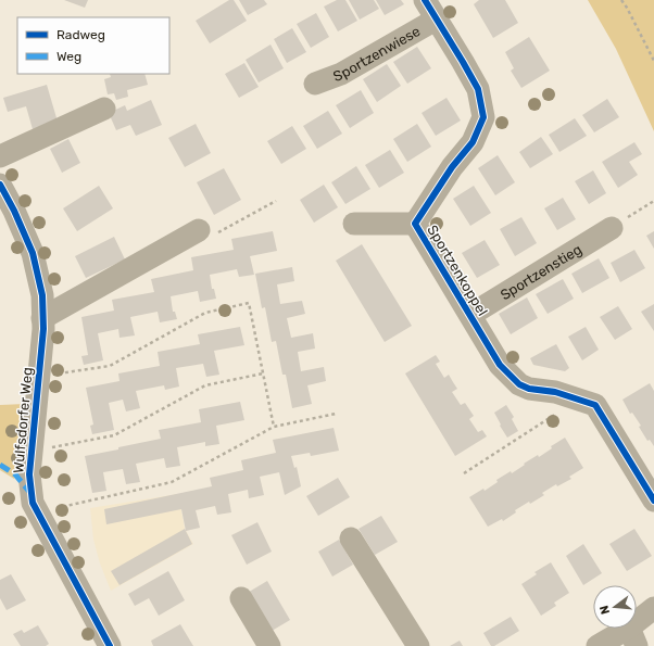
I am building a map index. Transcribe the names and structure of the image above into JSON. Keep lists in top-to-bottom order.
{
  "streets": {
    "street": [
      "Sportzenwiese",
      "Sportzenkoppel",
      "Sportzenstieg",
      "Wulfsdorfer Weg"
    ]
  },
  "crossings": [
    ["Sportzenwiese", "Sportzenkoppel"],
    ["Sportzenkoppel", "Sportzenstieg"]
  ],
  "legend": ["Radweg", "Weg"],
  "north": "left"
}
